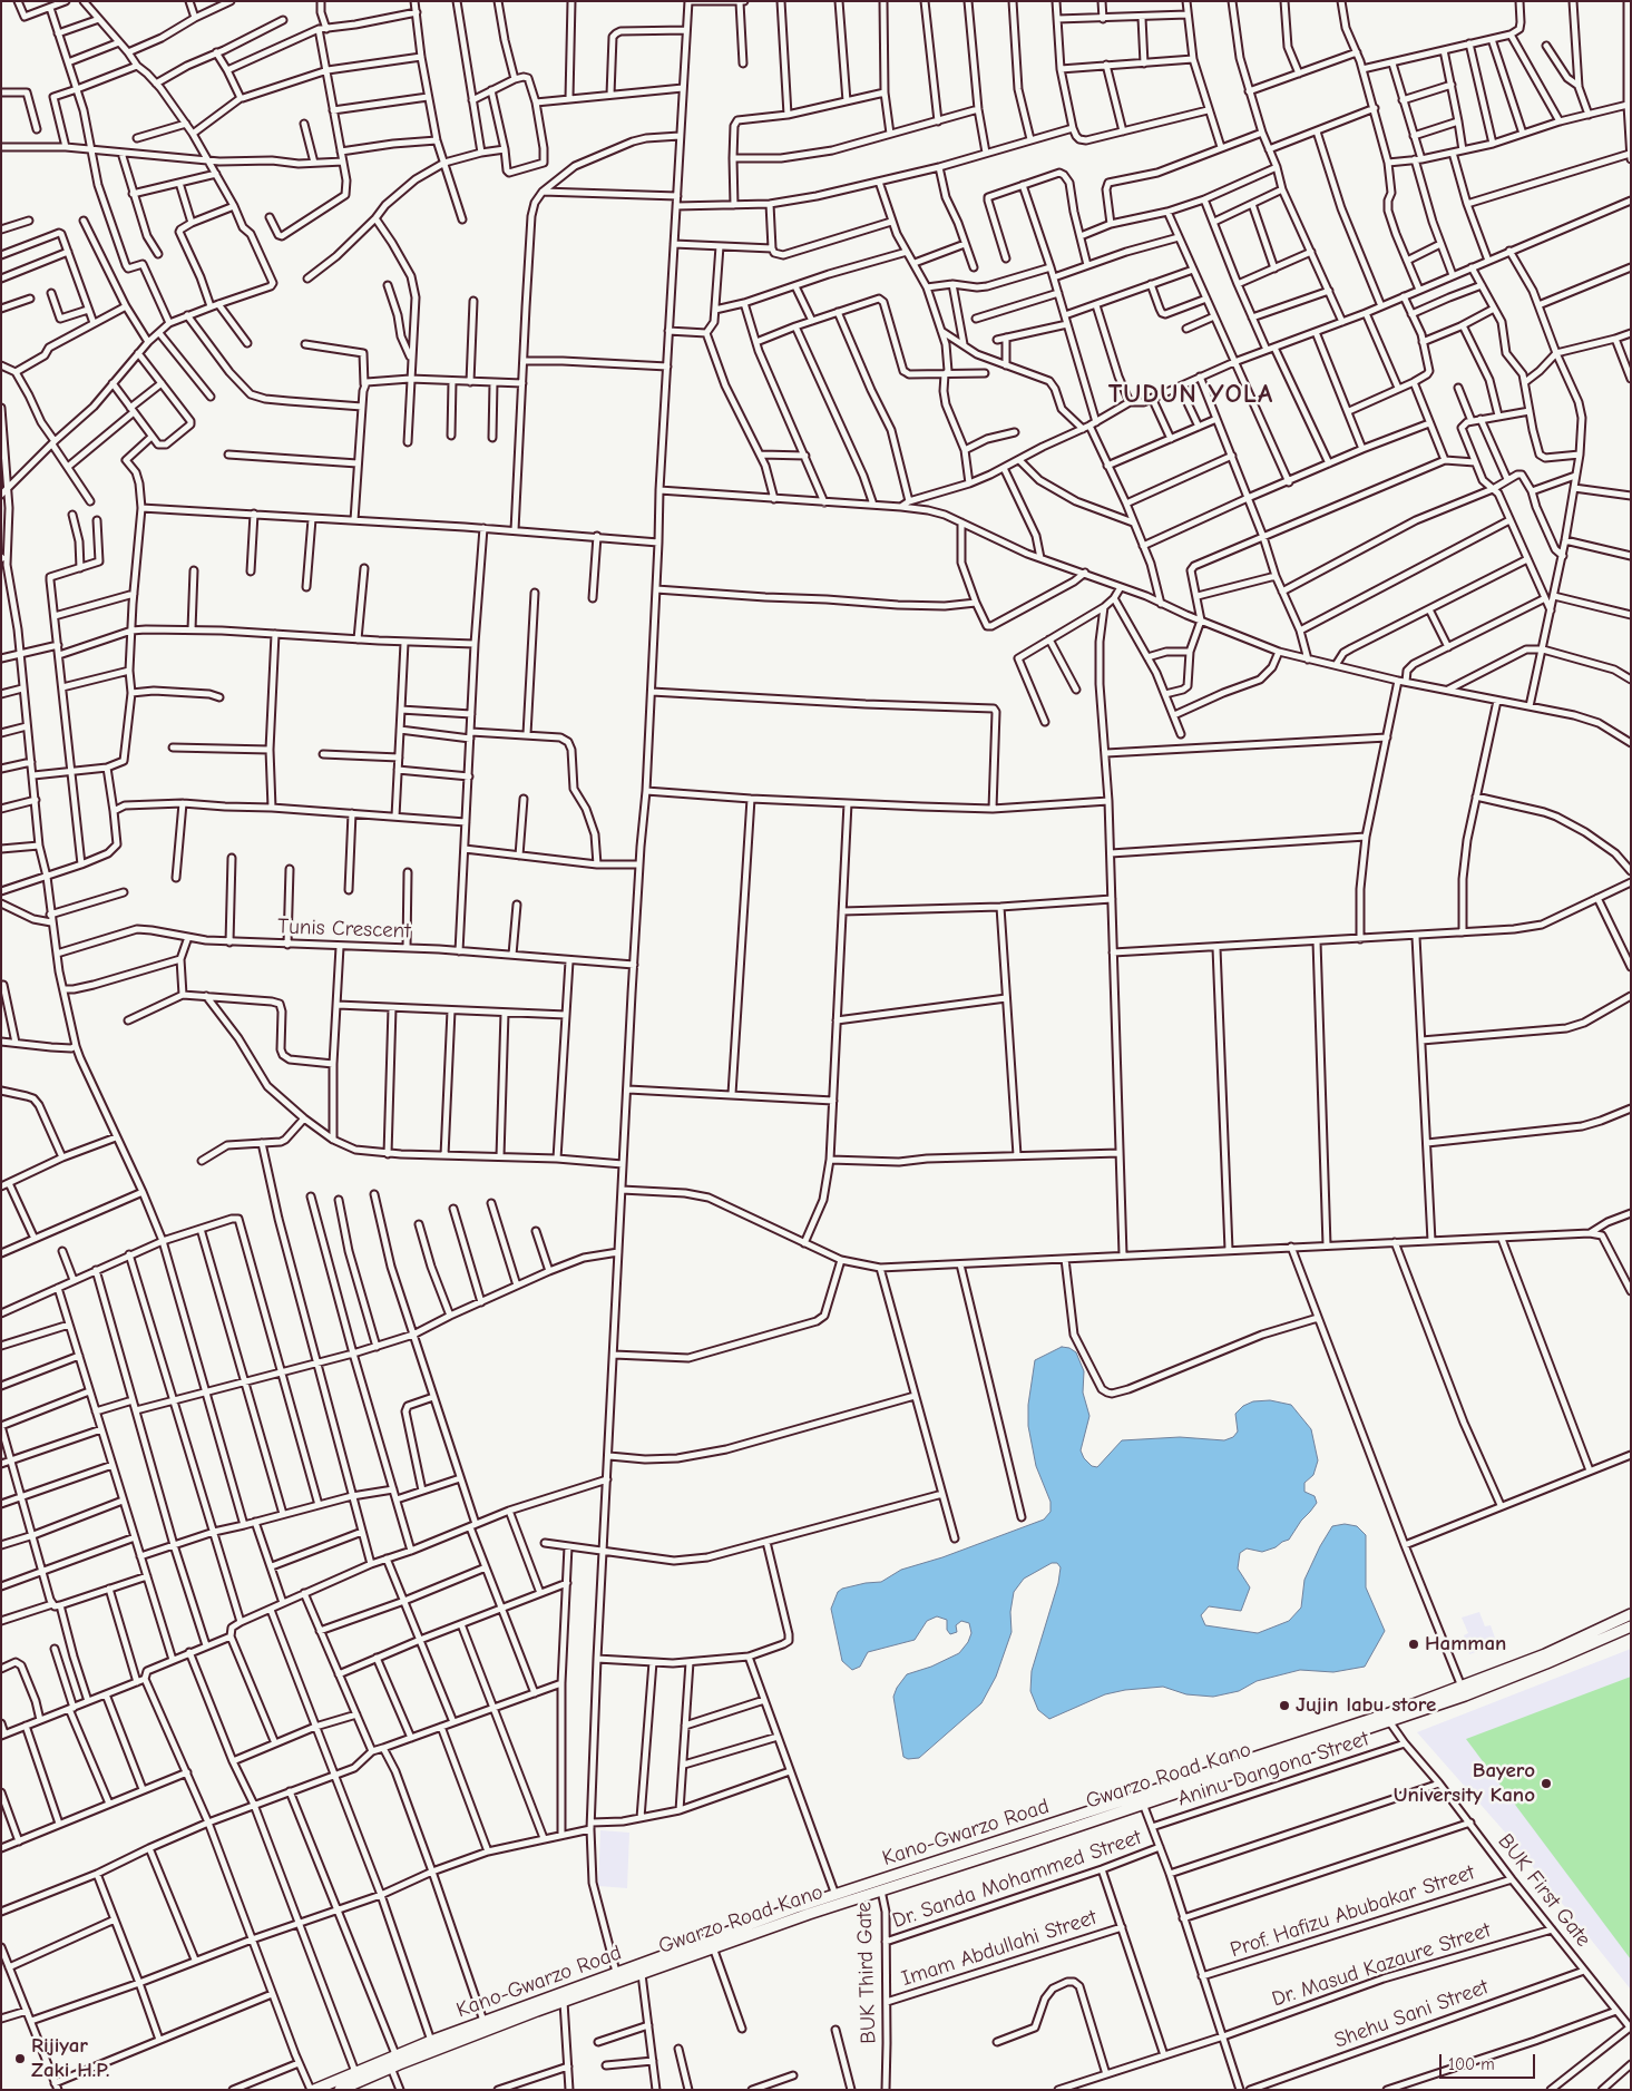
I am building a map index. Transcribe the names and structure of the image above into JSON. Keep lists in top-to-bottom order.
{
  "streets": {
    "main road": ["Gwarzo Road Kano", "Kano-Gwarzo Road"],
    "street": [
      "Tunis Crescent",
      "Aninu Dangona Street",
      "Dr. Sanda Mohammed Street",
      "BUK First Gate",
      "Prof. Hafizu Abubakar Street",
      "Imam Abdullahi Street",
      "Dr. Masud Kazaure Street",
      "BUK Third Gate",
      "Shehu Sani Street"
    ]
  },
  "crossings": [
    ["Aninu Dangona Street", "BUK First Gate"],
    ["Gwarzo Road Kano", "Kano-Gwarzo Road"],
    ["Gwarzo Road Kano", "BUK First Gate"],
    ["Gwarzo Road Kano", "BUK Third Gate"],
    ["Dr. Sanda Mohammed Street", "BUK Third Gate"],
    ["BUK First Gate", "Prof. Hafizu Abubakar Street"],
    ["BUK First Gate", "Dr. Masud Kazaure Street"],
    ["BUK First Gate", "Shehu Sani Street"],
    ["Imam Abdullahi Street", "BUK Third Gate"]
  ],
  "districts": ["TUDUN YOLA"],
  "places": [
    "Hamman",
    "Jujin labu store",
    "Bayero University Kano",
    "Rijiyar Zaki H.P."
  ],
  "scale_bar": "100 m"
}
